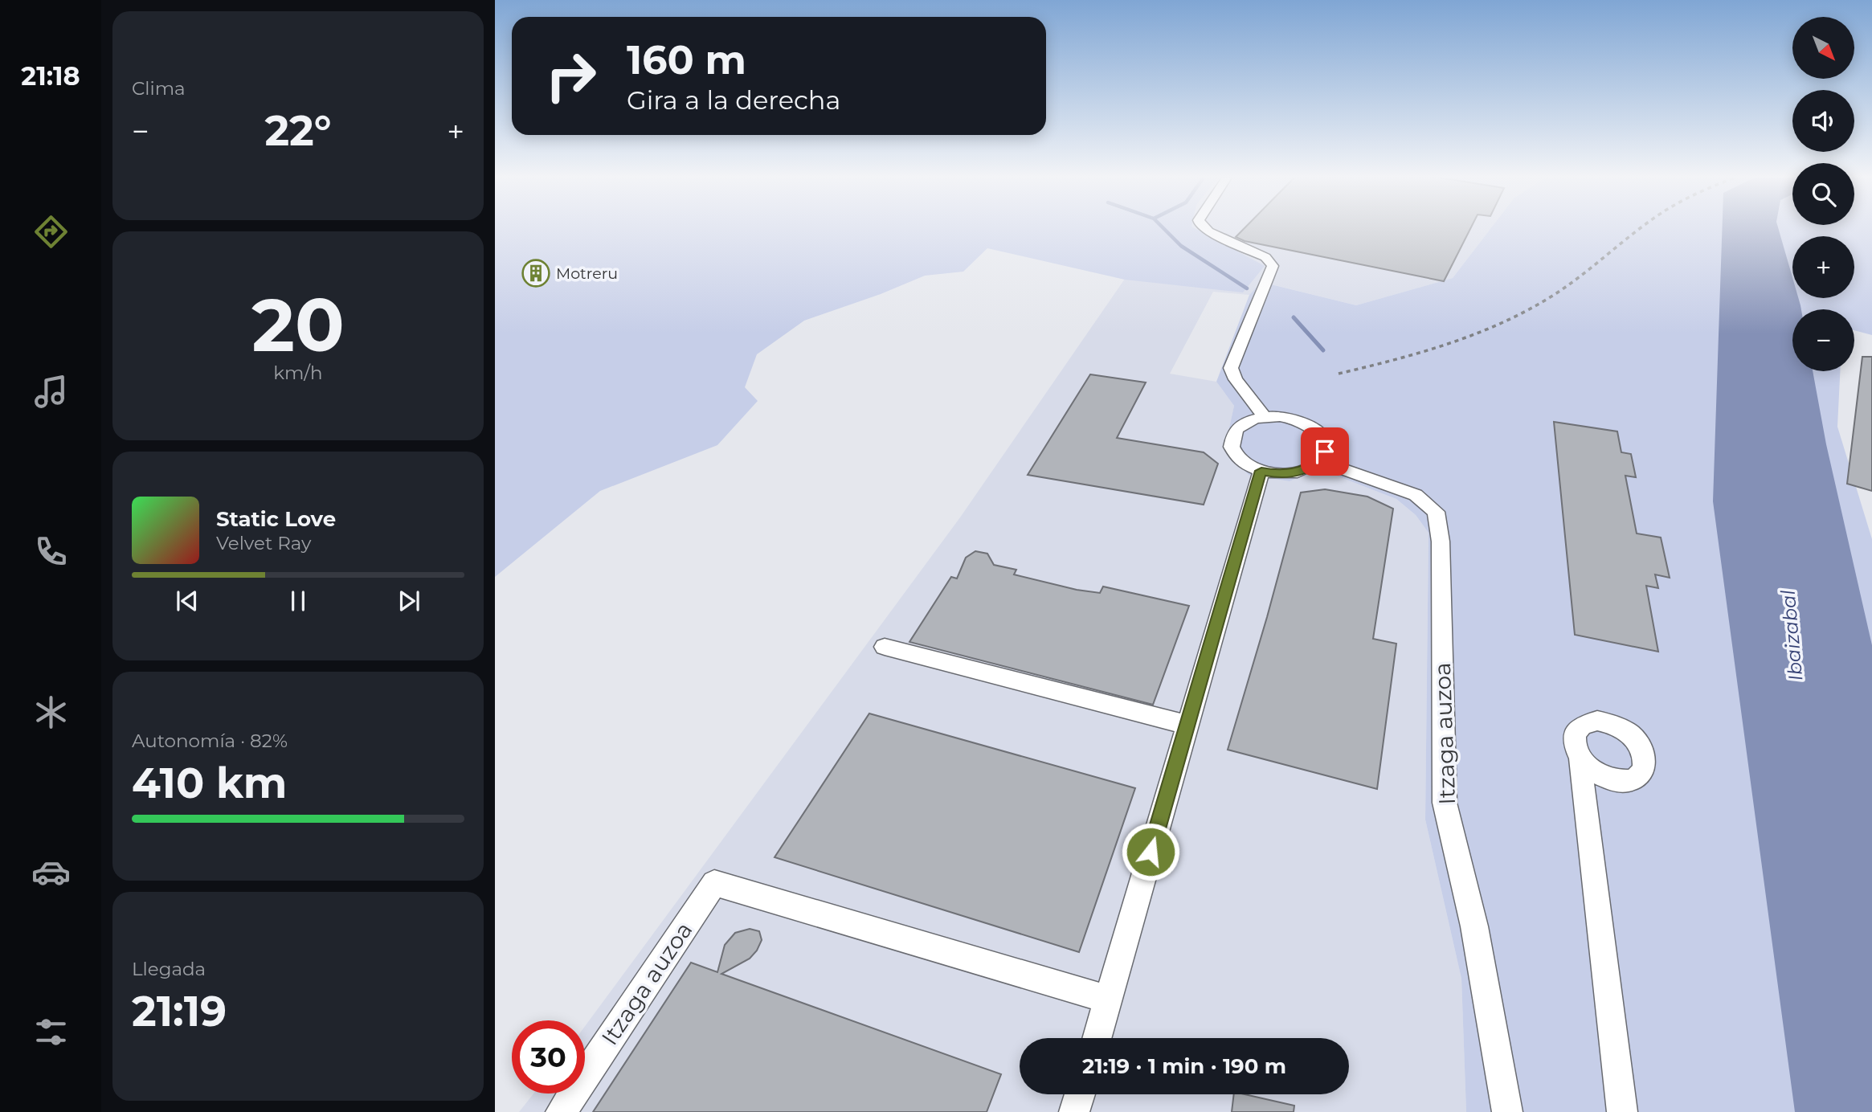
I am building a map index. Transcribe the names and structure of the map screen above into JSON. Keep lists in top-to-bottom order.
{
  "streets": {
    "street": ["Itzaga auzoa"]
  },
  "water": ["Ibaizabal"],
  "places": {
    "building": ["Motreru"]
  },
  "north": "bottom right",
  "page": {
    "tabs": "21:18",
    "tile": [
      "Clima",
      ["20", "km/h"],
      ["Autonomía · 82%", "410 km"],
      ["Llegada", "21:19"]
    ],
    "map_buttons": ["+", "−"],
    "turn": ["160 m", "Gira a la derecha"],
    "heat": ["−", "22°", "+"],
    "song": ["Static Love", "Velvet Ray"],
    "limit": "30",
    "trip": "21:19 · 1 min · 190 m"
  }
}
